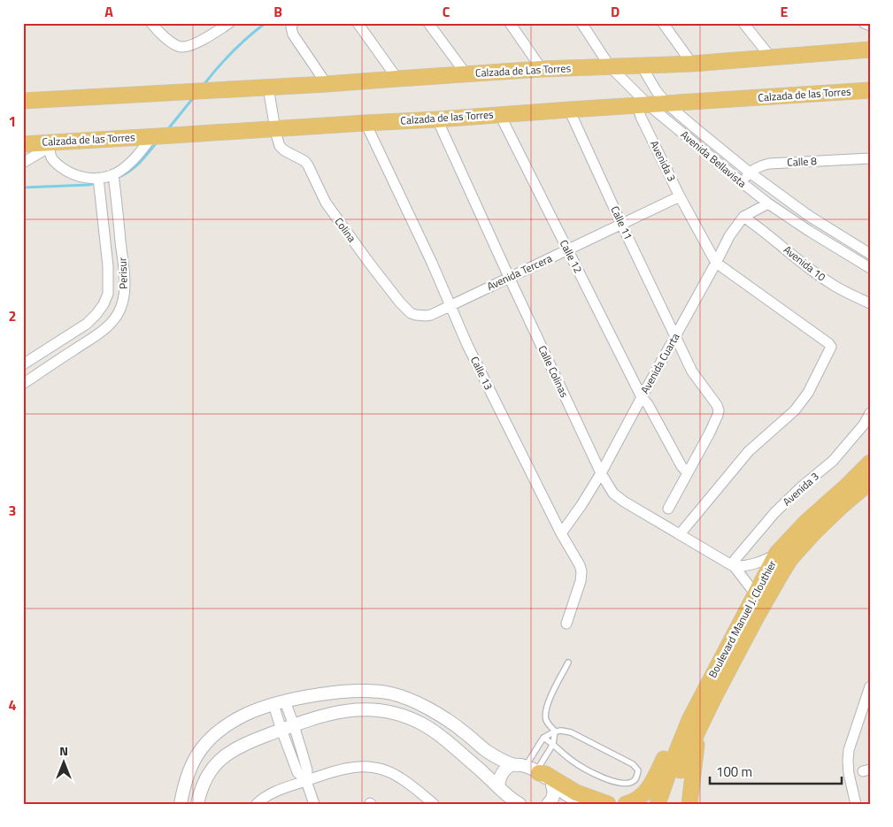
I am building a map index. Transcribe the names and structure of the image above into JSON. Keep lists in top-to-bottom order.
{
  "streets": {
    "main road": ["Calzada de Las Torres", "Calzada de las Torres", "Boulevard Manuel J. Clouthier"],
    "street": [
      "Avenida Bellavista",
      "Avenida 3",
      "Calle 8",
      "Calle 11",
      "Colina",
      "Calle 12",
      "Avenida 10",
      "Avenida Tercera",
      "Perisur",
      "Avenida Cuarta",
      "Calle Colinas",
      "Calle 13"
    ]
  },
  "crossings": [
    ["Calzada de Las Torres", "Avenida Bellavista"],
    ["Calzada de Las Torres", "Colina"],
    ["Calzada de las Torres", "Avenida Bellavista"],
    ["Calzada de las Torres", "Avenida 3"],
    ["Calzada de las Torres", "Calle 11"],
    ["Calzada de las Torres", "Colina"],
    ["Calzada de las Torres", "Calle 12"],
    ["Calzada de las Torres", "Calle Colinas"],
    ["Calzada de las Torres", "Calle 13"],
    ["Avenida Bellavista", "Avenida 3"],
    ["Avenida Bellavista", "Calle 8"],
    ["Avenida Bellavista", "Avenida Cuarta"],
    ["Avenida 3", "Avenida Tercera"],
    ["Avenida 3", "Avenida Cuarta"],
    ["Avenida 3", "Calle Colinas"],
    ["Calle 11", "Calle 12"],
    ["Calle 11", "Avenida Tercera"],
    ["Calle 11", "Avenida Cuarta"],
    ["Colina", "Avenida Tercera"],
    ["Calle 12", "Avenida Tercera"],
    ["Calle 12", "Avenida Cuarta"],
    ["Avenida 10", "Avenida Cuarta"],
    ["Avenida Tercera", "Calle Colinas"],
    ["Avenida Tercera", "Calle 13"],
    ["Avenida Cuarta", "Calle Colinas"],
    ["Avenida Cuarta", "Calle 13"],
    ["Calle Colinas", "Boulevard Manuel J. Clouthier"]
  ],
  "scale_bar": "100 m",
  "north": "top",
  "grid": {
    "columns": [
      "A",
      "B",
      "C",
      "D",
      "E"
    ],
    "rows": [
      "1",
      "2",
      "3",
      "4"
    ]
  }
}
